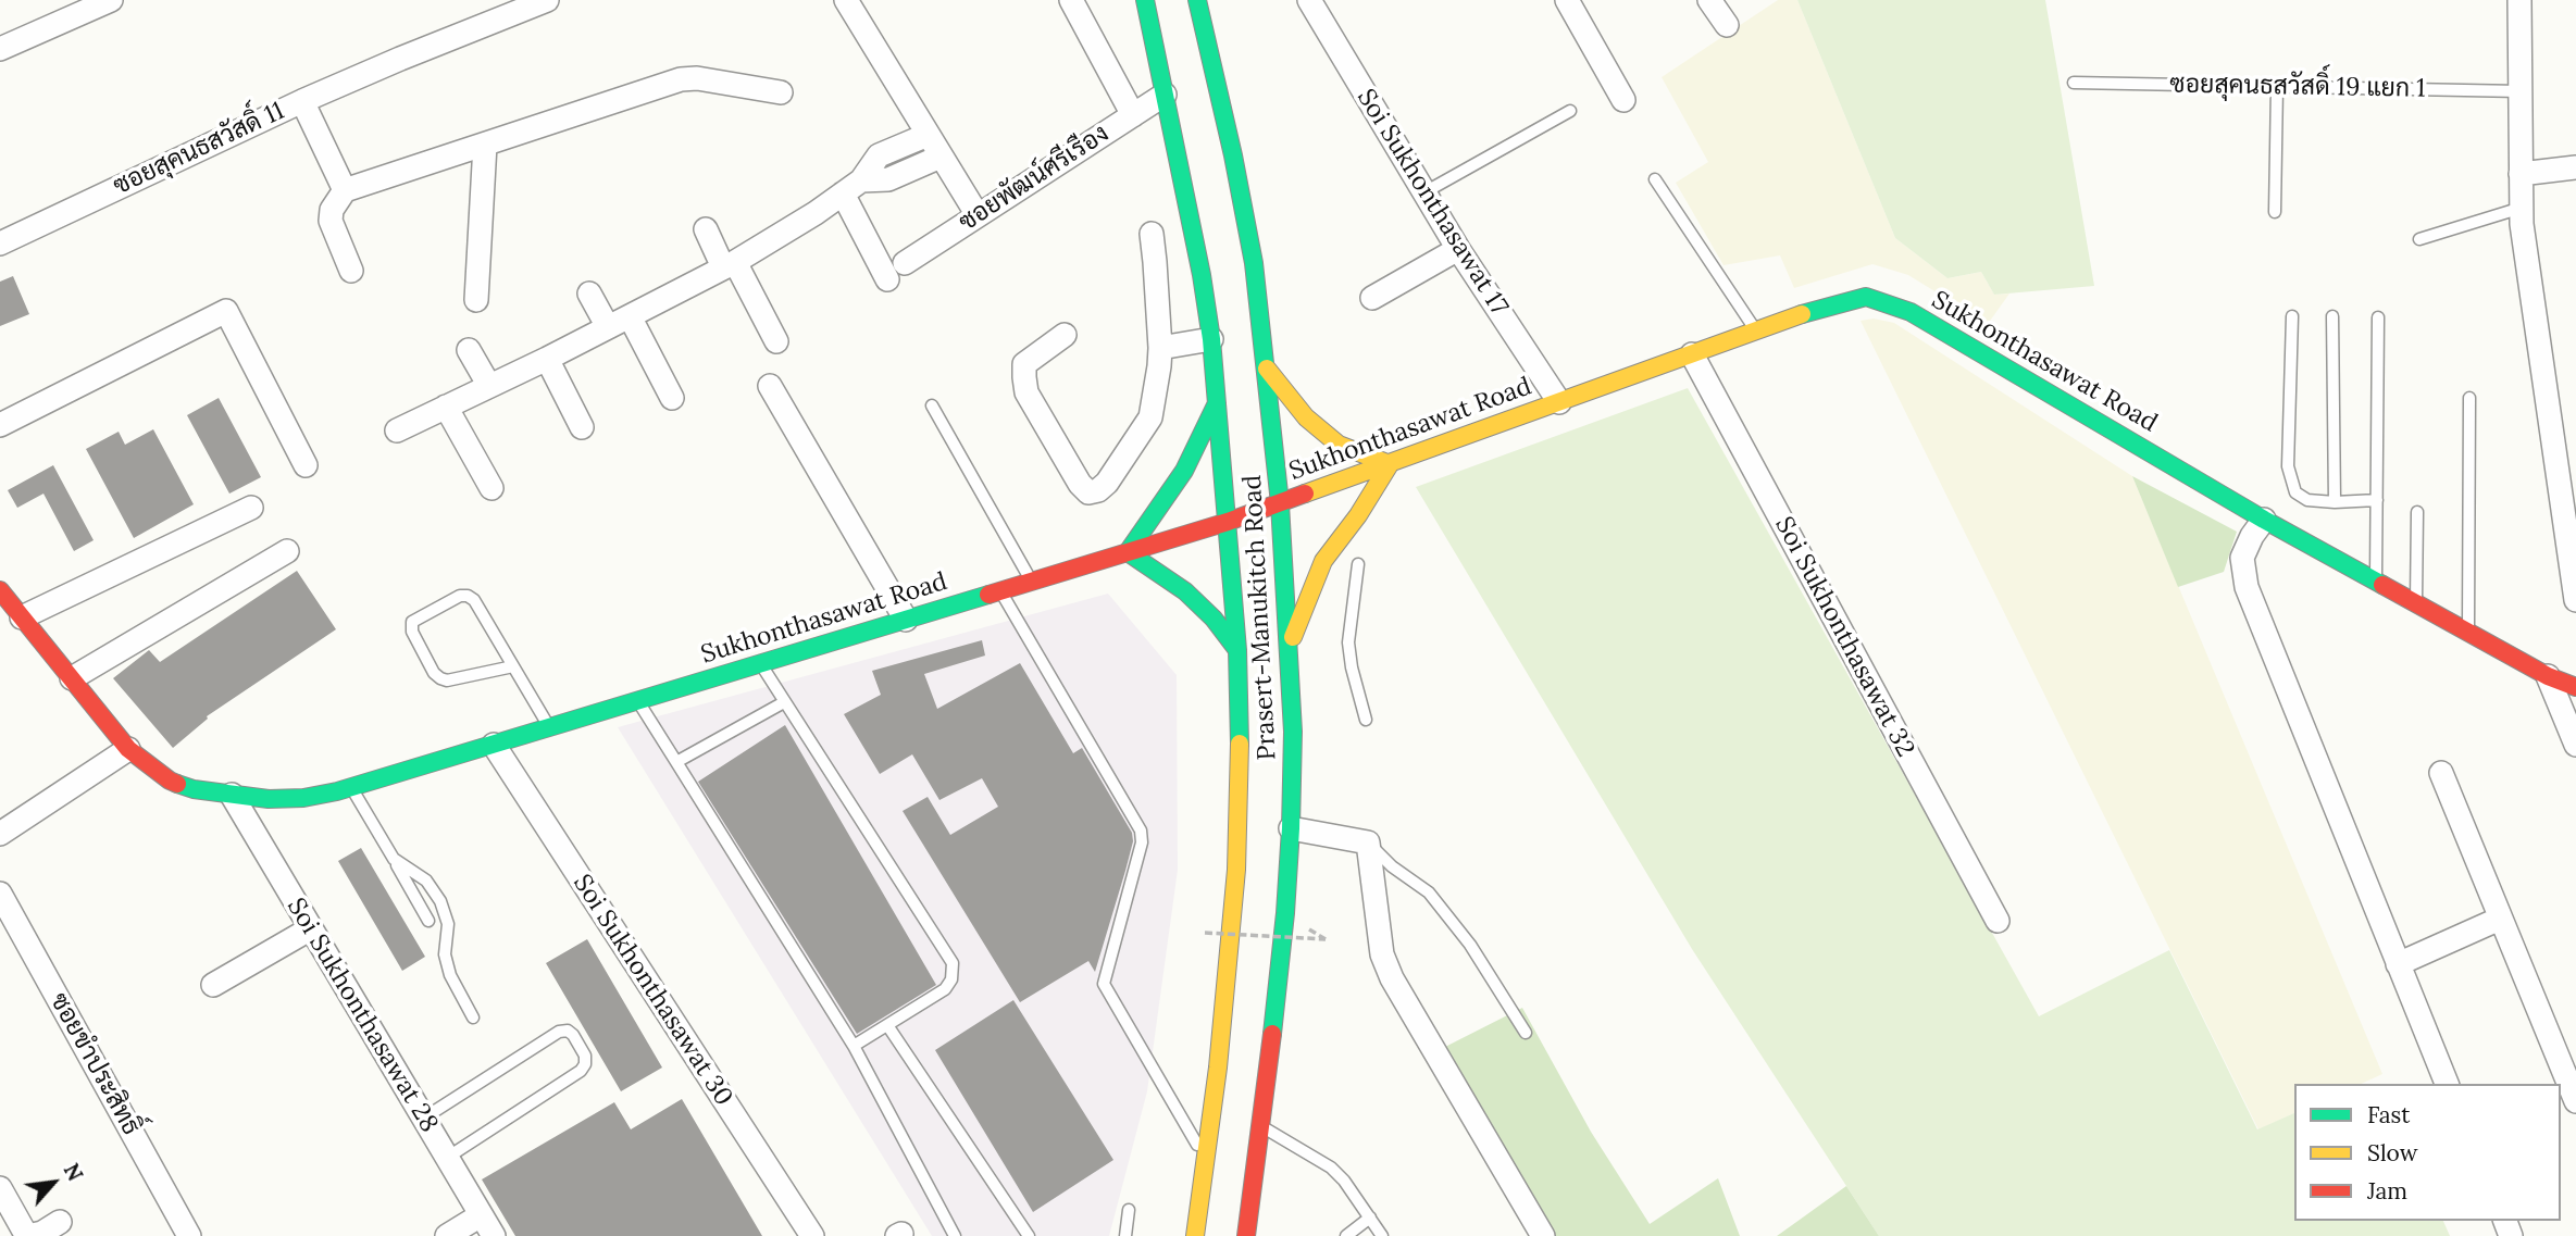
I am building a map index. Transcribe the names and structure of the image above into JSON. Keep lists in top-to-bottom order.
{
  "streets": {
    "main road": ["Sukhonthasawat Road", "Prasert-Manukitch Road"],
    "street": [
      "ซอยสุคนธสวัสดิ์ 11",
      "ซอยพัฒน์ศรีเรือง",
      "Soi Sukhonthasawat 17",
      "Soi Sukhonthasawat 32",
      "Soi Sukhonthasawat 30",
      "Soi Sukhonthasawat 28",
      "ซอยขำประสิทธิ์"
    ],
    "lane": ["ซอยสุคนธสวัสดิ์ 19 แยก 1"]
  },
  "crossings": [
    ["ซอยพัฒน์ศรีเรือง", "Prasert-Manukitch Road"],
    ["Soi Sukhonthasawat 17", "Sukhonthasawat Road"],
    ["Sukhonthasawat Road", "Prasert-Manukitch Road"],
    ["Sukhonthasawat Road", "Soi Sukhonthasawat 32"],
    ["Sukhonthasawat Road", "Soi Sukhonthasawat 30"],
    ["Sukhonthasawat Road", "Soi Sukhonthasawat 28"]
  ],
  "legend": ["Fast", "Slow", "Jam"],
  "north": "top right"
}
